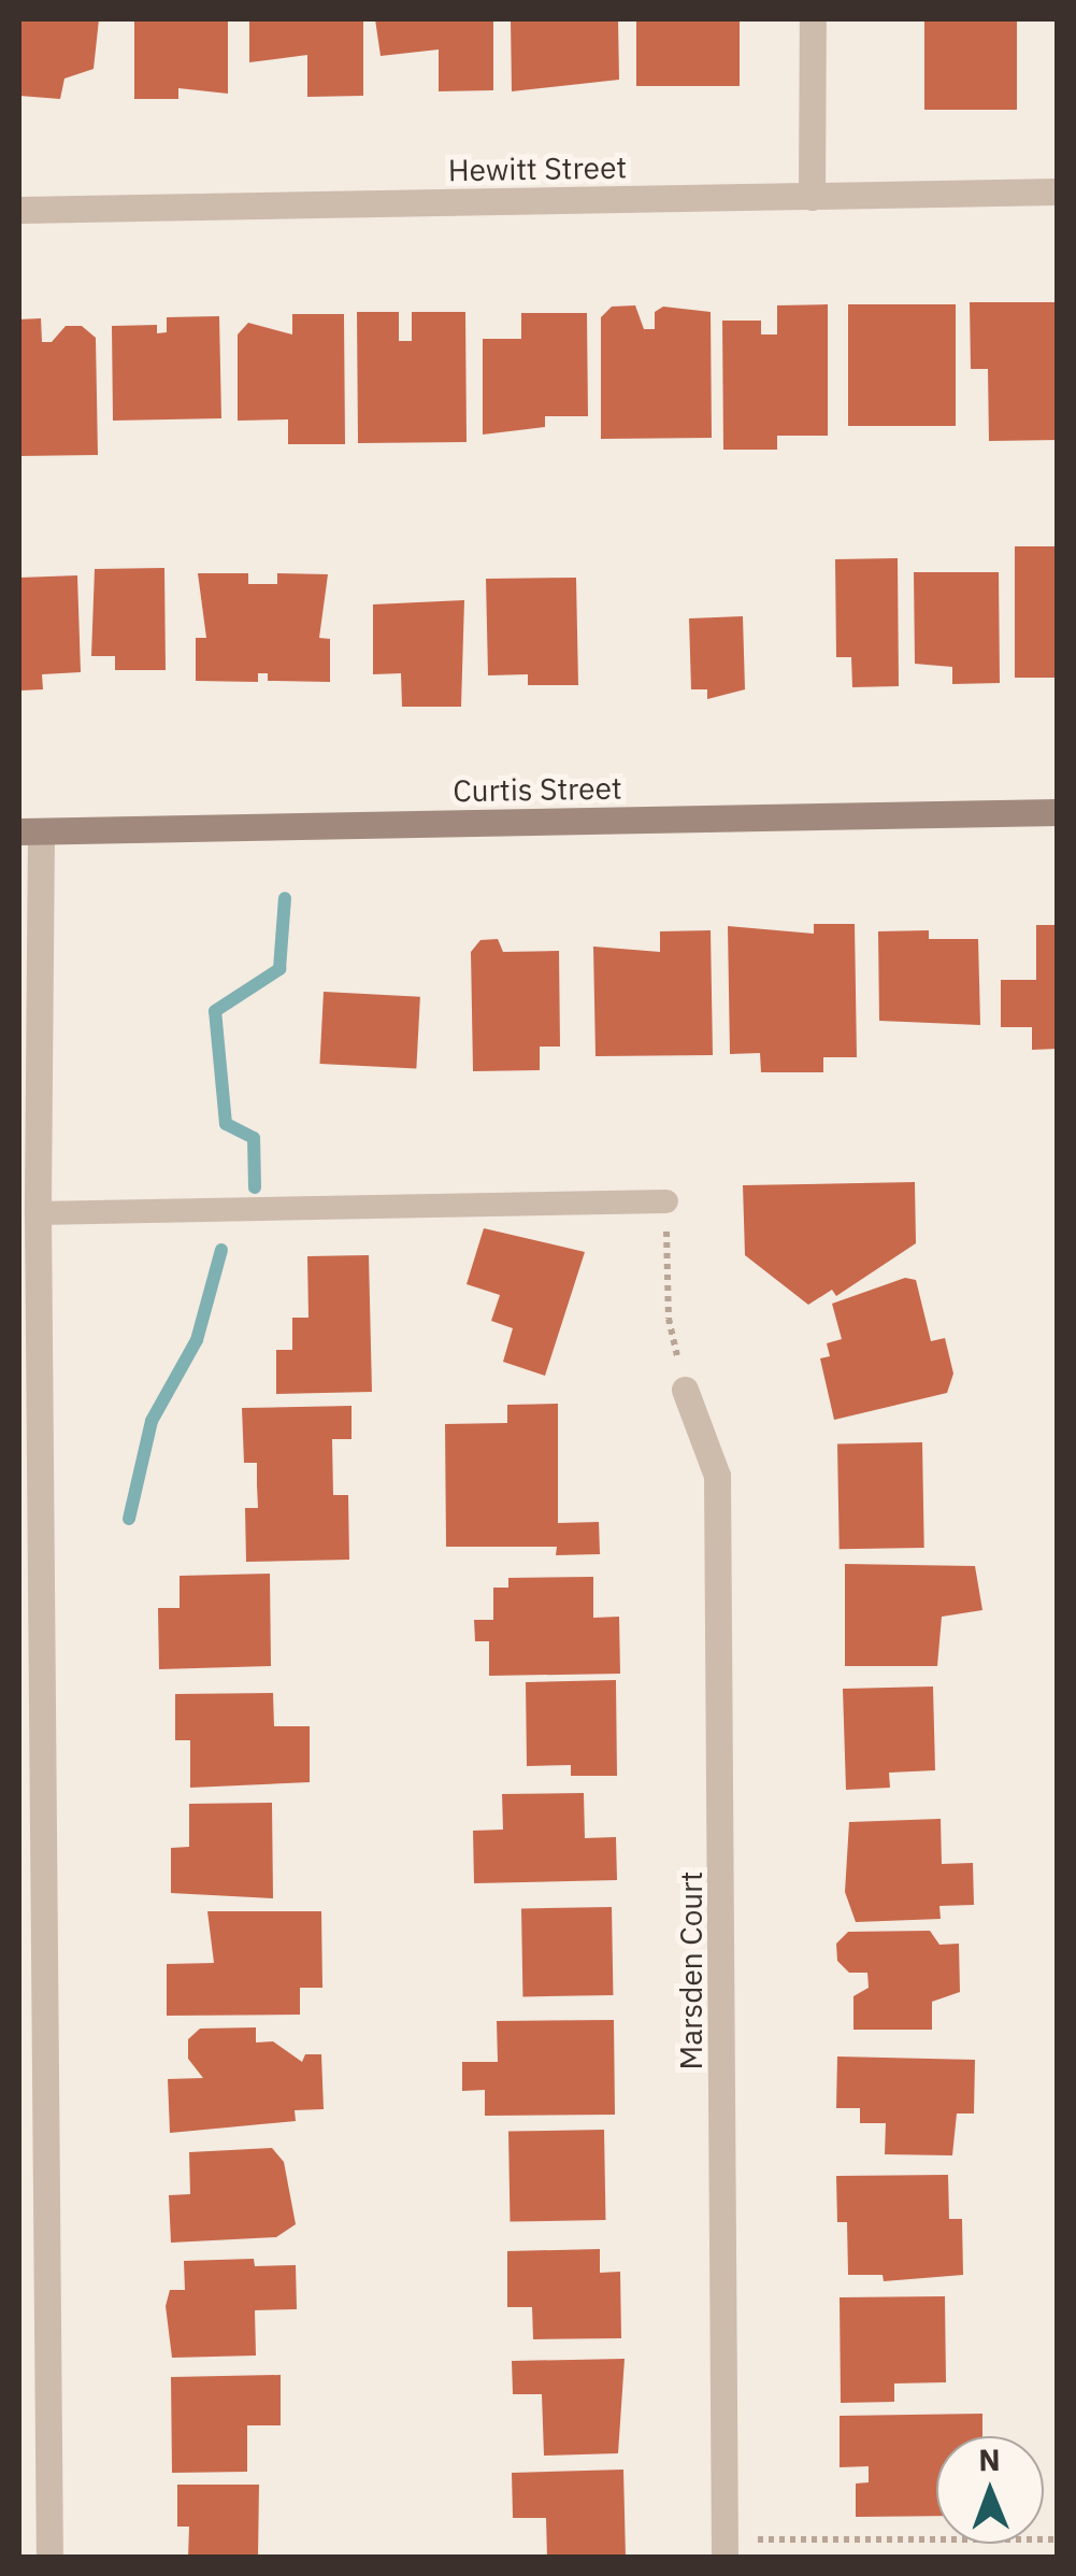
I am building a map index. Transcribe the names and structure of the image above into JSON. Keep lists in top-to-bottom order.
{
  "streets": {
    "street": ["Hewitt Street", "Curtis Street", "Marsden Court"]
  },
  "north": "top"
}
